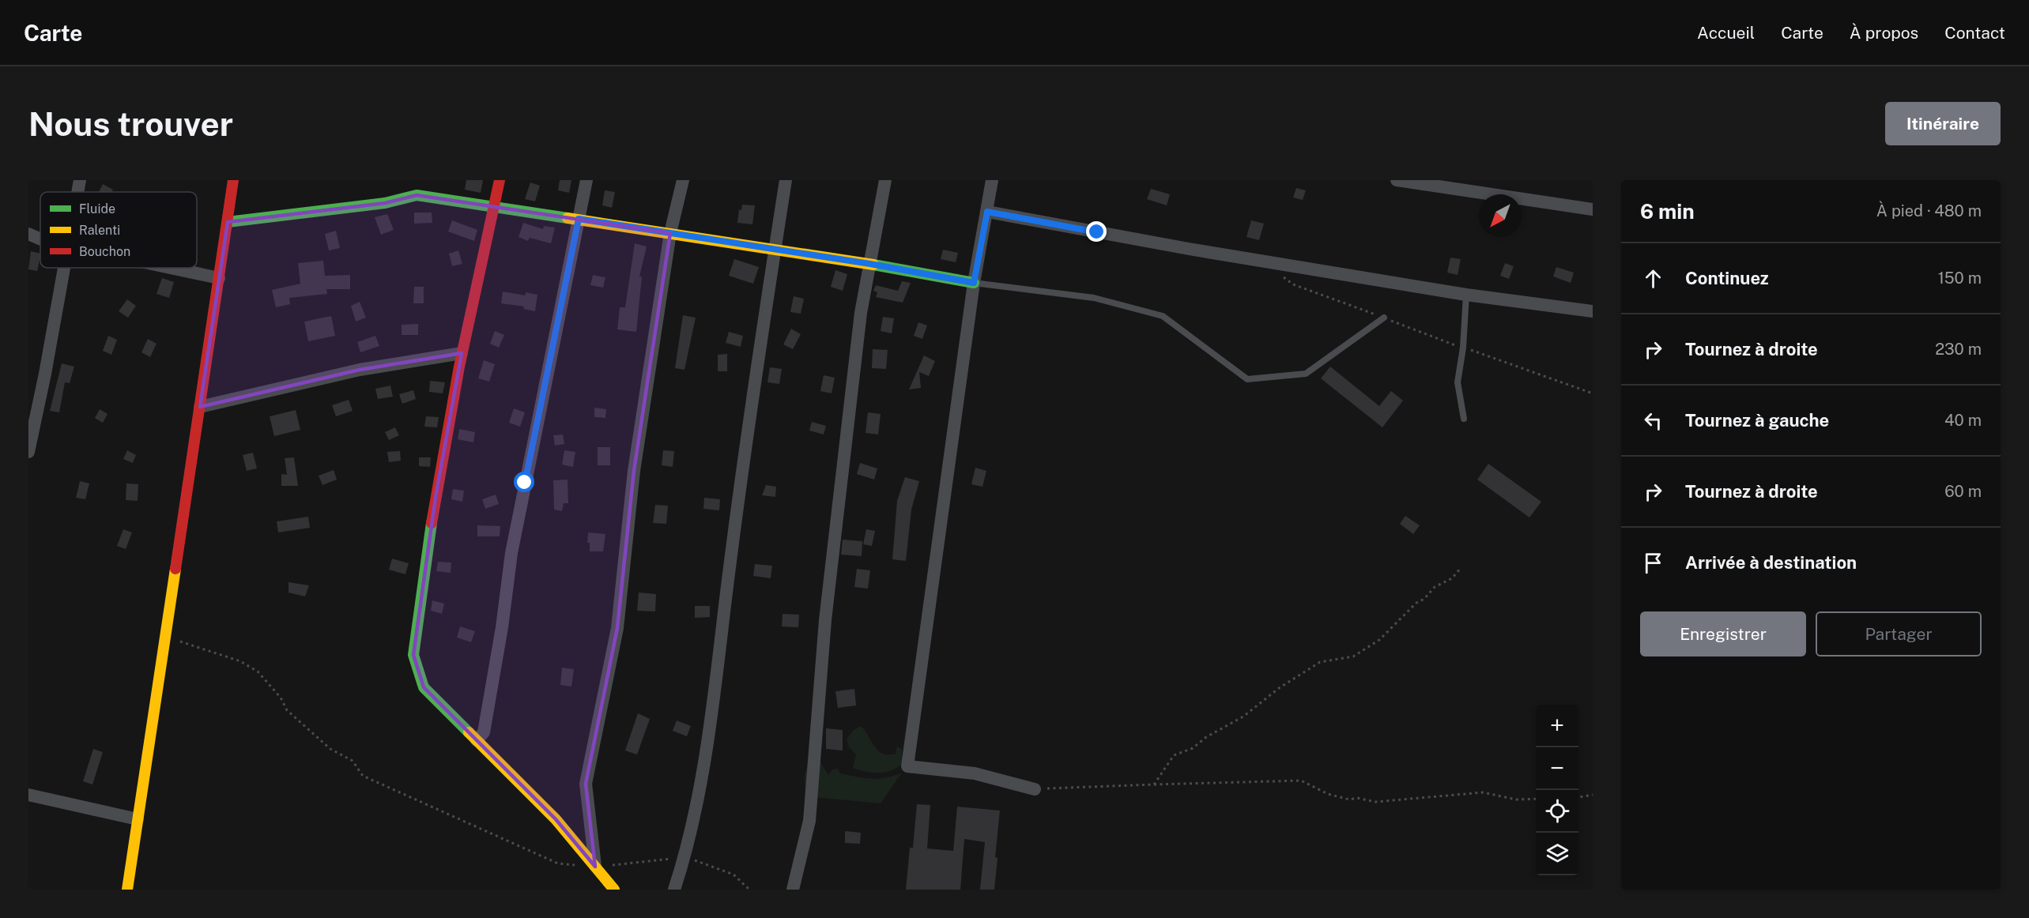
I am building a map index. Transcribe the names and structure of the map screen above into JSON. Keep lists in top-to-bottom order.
{
  "legend": ["Fluide", "Ralenti", "Bouchon"],
  "north": "bottom left",
  "page": {
    "header": "Carte",
    "nav": [
      "Accueil",
      "Carte",
      "À propos",
      "Contact"
    ],
    "buttons": [
      "Itinéraire",
      ["Enregistrer", "Partager"]
    ],
    "title": "Nous trouver",
    "heading": ["6 min", "À pied · 480 m"],
    "list": [
      ["Continuez", "150 m"],
      ["Tournez à droite", "230 m"],
      ["Tournez à gauche", "40 m"],
      ["Tournez à droite", "60 m"],
      "Arrivée à destination"
    ],
    "map_buttons": ["+", "−"]
  }
}
